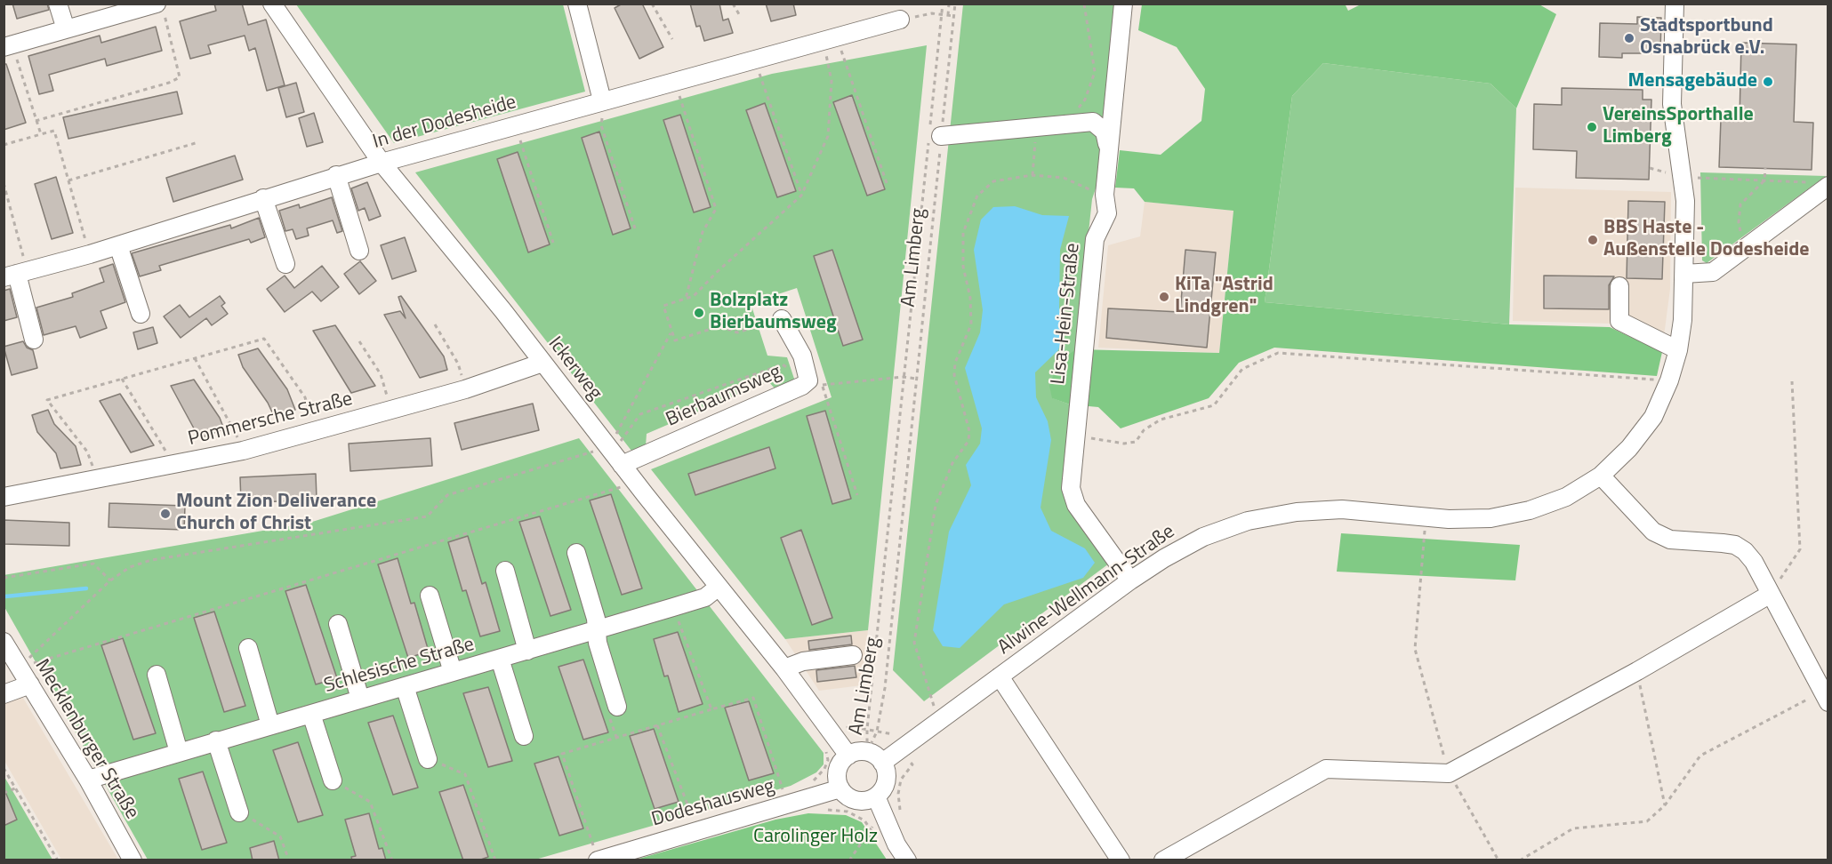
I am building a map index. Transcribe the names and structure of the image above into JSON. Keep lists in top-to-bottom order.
{
  "streets": {
    "street": [
      "In der Dodesheide",
      "Lisa-Hein-Straße",
      "Ickerweg",
      "Bierbaumsweg",
      "Pommersche Straße",
      "Alwine-Wellmann-Straße",
      "Schlesische Straße",
      "Mecklenburger Straße",
      "Dodeshausweg"
    ],
    "path": ["Am Limberg"]
  },
  "crossings": [
    ["In der Dodesheide", "Ickerweg"],
    ["Am Limberg", "Ickerweg"],
    ["Am Limberg", "Alwine-Wellmann-Straße"],
    ["Am Limberg", "Dodeshausweg"],
    ["Lisa-Hein-Straße", "Alwine-Wellmann-Straße"],
    ["Ickerweg", "Bierbaumsweg"],
    ["Ickerweg", "Pommersche Straße"],
    ["Ickerweg", "Alwine-Wellmann-Straße"],
    ["Ickerweg", "Schlesische Straße"],
    ["Ickerweg", "Dodeshausweg"],
    ["Alwine-Wellmann-Straße", "Dodeshausweg"],
    ["Schlesische Straße", "Mecklenburger Straße"]
  ],
  "parks": ["Carolinger Holz"],
  "places": [
    "Stadtsportbund Osnabrück e.V.",
    "Mensagebäude",
    "VereinsSporthalle Limberg",
    "BBS Haste - Außenstelle Dodesheide",
    "KiTa \"Astrid Lindgren\"",
    "Bolzplatz Bierbaumsweg",
    "Mount Zion Deliverance Church of Christ"
  ]
}
